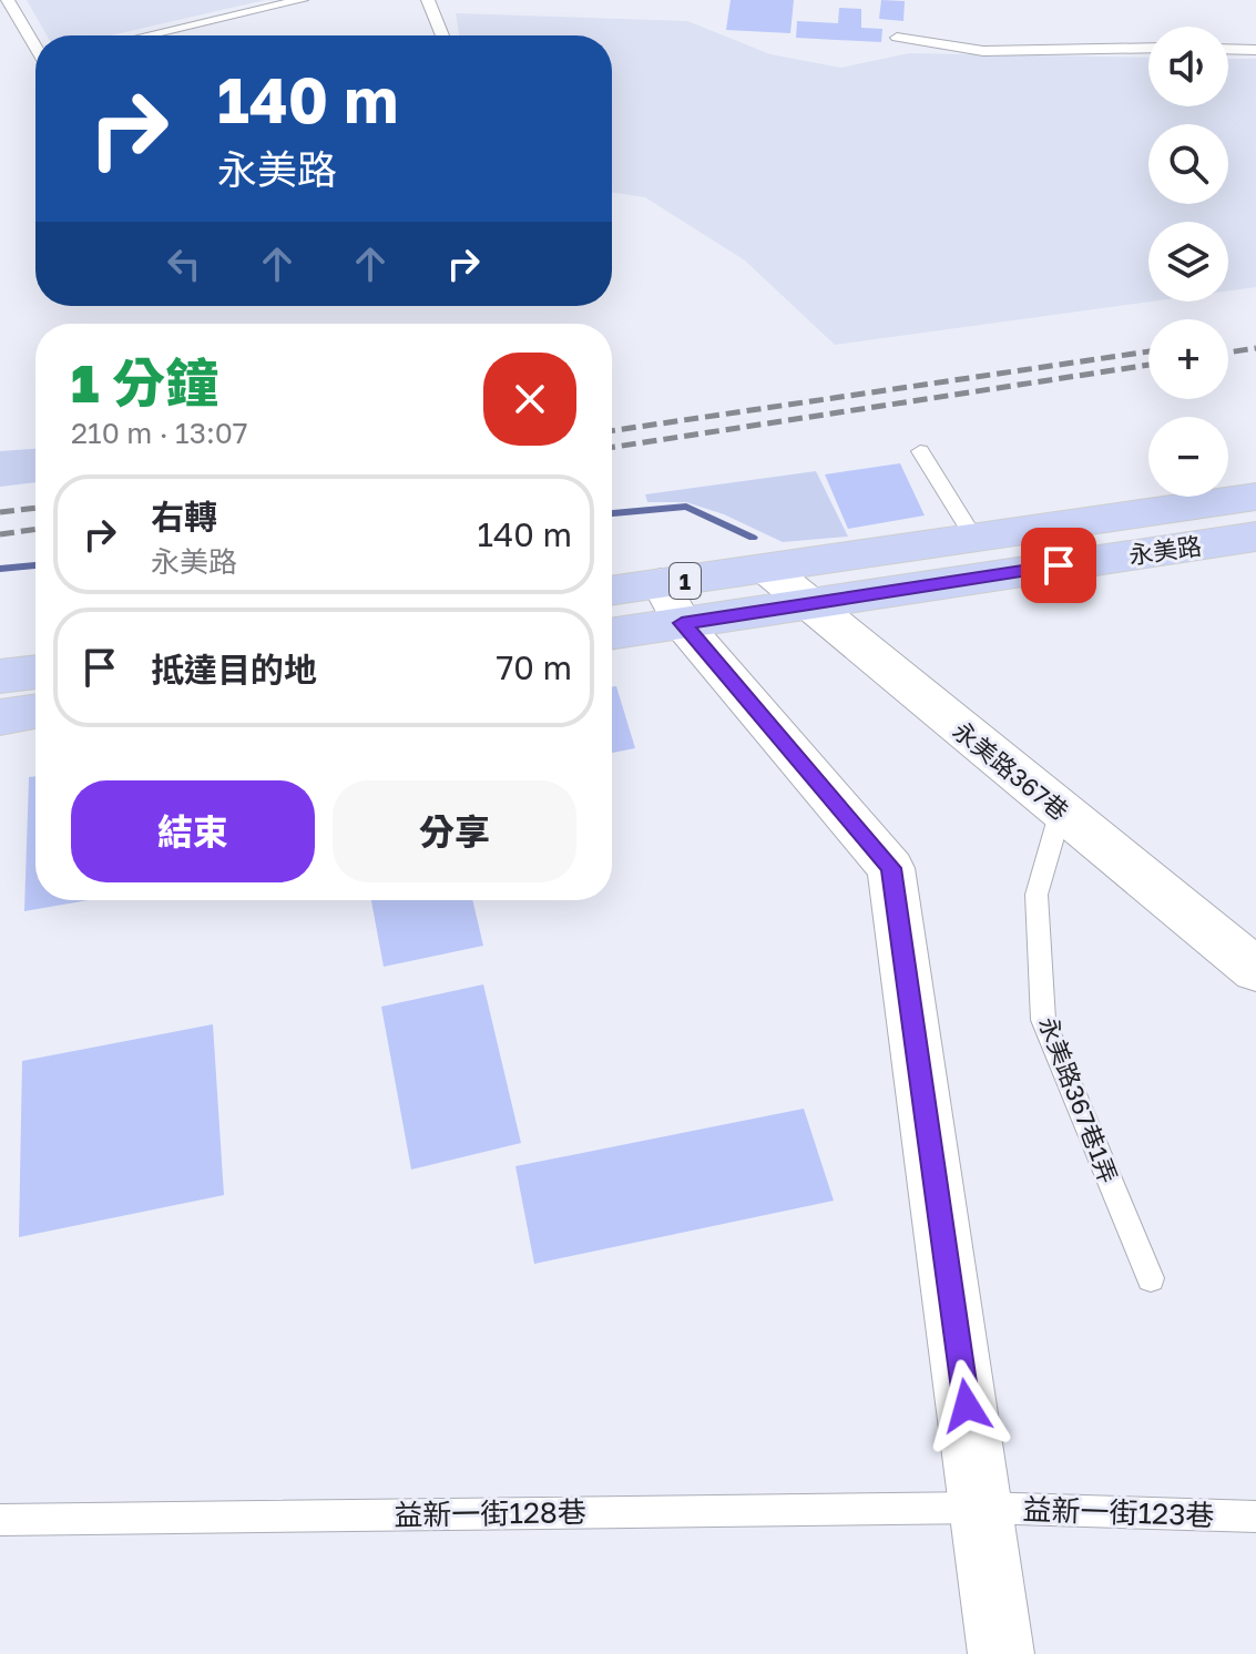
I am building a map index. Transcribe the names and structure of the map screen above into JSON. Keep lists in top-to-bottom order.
{
  "streets": {
    "main road": ["永美路", "1"],
    "street": ["永美路367巷"],
    "lane": ["永美路367巷1弄", "益新一街123巷", "益新一街128巷"]
  },
  "crossings": [
    ["永美路", "永美路367巷"],
    ["永美路367巷", "永美路367巷1弄"],
    ["益新一街123巷", "益新一街128巷"]
  ],
  "page": {
    "map_buttons": ["+", "−"],
    "turn": ["140 m", "永美路"],
    "heading": ["1 分鐘", "210 m · 13:07"],
    "list": [
      {
        "name": "右轉",
        "note": "永美路",
        "value": "140 m"
      },
      {
        "name": "抵達目的地",
        "value": "70 m"
      }
    ],
    "buttons": ["結束", "分享"]
  }
}
